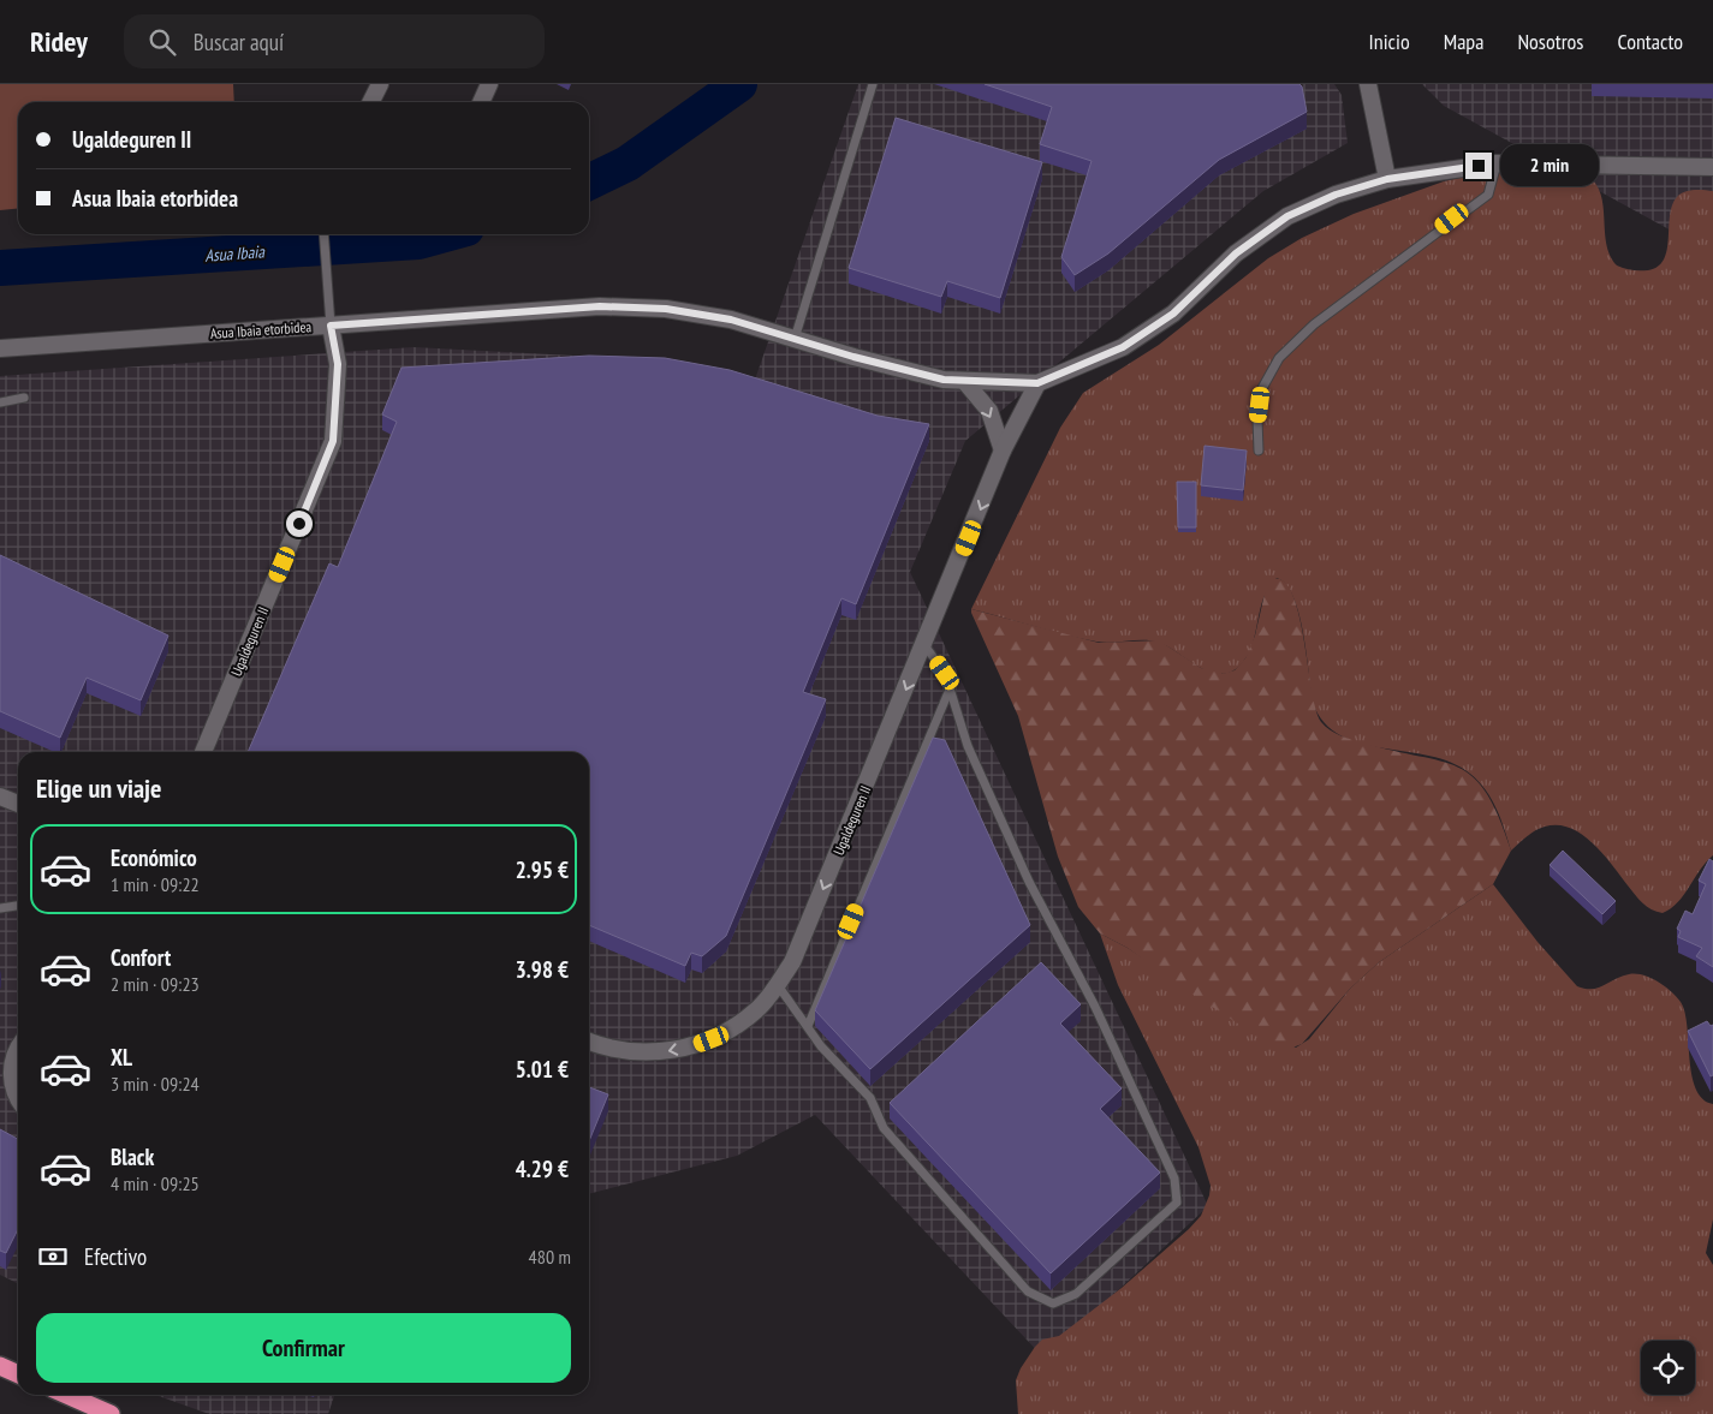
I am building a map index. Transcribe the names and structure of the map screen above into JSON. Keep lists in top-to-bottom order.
{
  "streets": {
    "street": ["Asua Ibaia etorbidea", "Ugaldeguren II"]
  },
  "crossings": [
    ["Asua Ibaia etorbidea", "Ugaldeguren II"]
  ],
  "one_way": ["Ugaldeguren II"],
  "water": ["Asua Ibaia"],
  "page": {
    "header": "Ridey",
    "search": "Buscar aquí",
    "nav": [
      "Inicio",
      "Mapa",
      "Nosotros",
      "Contacto"
    ],
    "banner": ["Ugaldeguren II", "Asua Ibaia etorbidea"],
    "bubble": "2 min",
    "heading": "Elige un viaje",
    "list": [
      {
        "name": "Económico",
        "note": "1 min · 09:22",
        "value": "2.95 €"
      },
      {
        "name": "Confort",
        "note": "2 min · 09:23",
        "value": "3.98 €"
      },
      {
        "name": "XL",
        "note": "3 min · 09:24",
        "value": "5.01 €"
      },
      {
        "name": "Black",
        "note": "4 min · 09:25",
        "value": "4.29 €"
      }
    ],
    "pay": ["Efectivo", "480 m"],
    "buttons": "Confirmar"
  }
}
